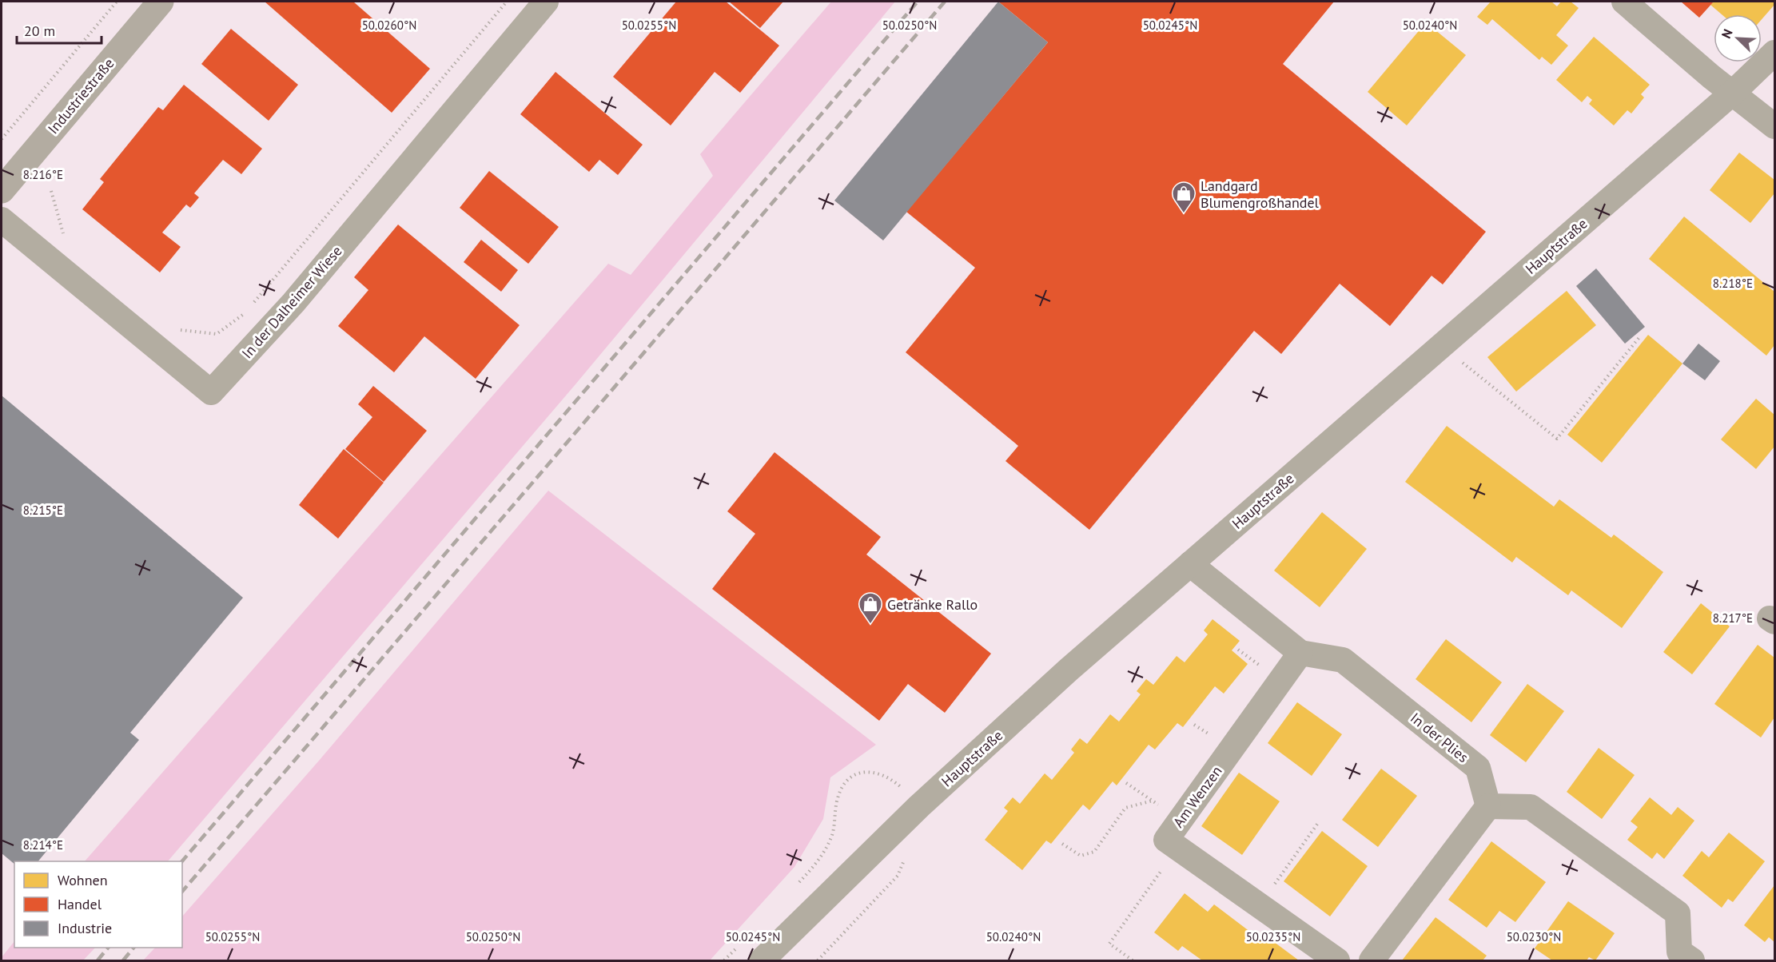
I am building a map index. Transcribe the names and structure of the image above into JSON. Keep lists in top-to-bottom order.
{
  "streets": {
    "main road": ["Industriestraße"],
    "street": [
      "Hauptstraße",
      "In der Dalheimer Wiese",
      "In der Plies",
      "Am Wenzen"
    ]
  },
  "crossings": [
    ["Hauptstraße", "In der Plies"],
    ["In der Plies", "Am Wenzen"]
  ],
  "places": {
    "shop": ["Landgard Blumengroßhandel", "Getränke Rallo"]
  },
  "legend": ["Wohnen", "Handel", "Industrie"],
  "scale_bar": "20 m",
  "north": "top left",
  "coordinates": [
    "50.0260°N",
    "50.0255°N",
    "50.0250°N",
    "50.0245°N",
    "50.0240°N",
    "8.216°E",
    "8.218°E",
    "8.215°E",
    "8.217°E",
    "8.214°E",
    "50.0235°N",
    "50.0230°N"
  ]
}
